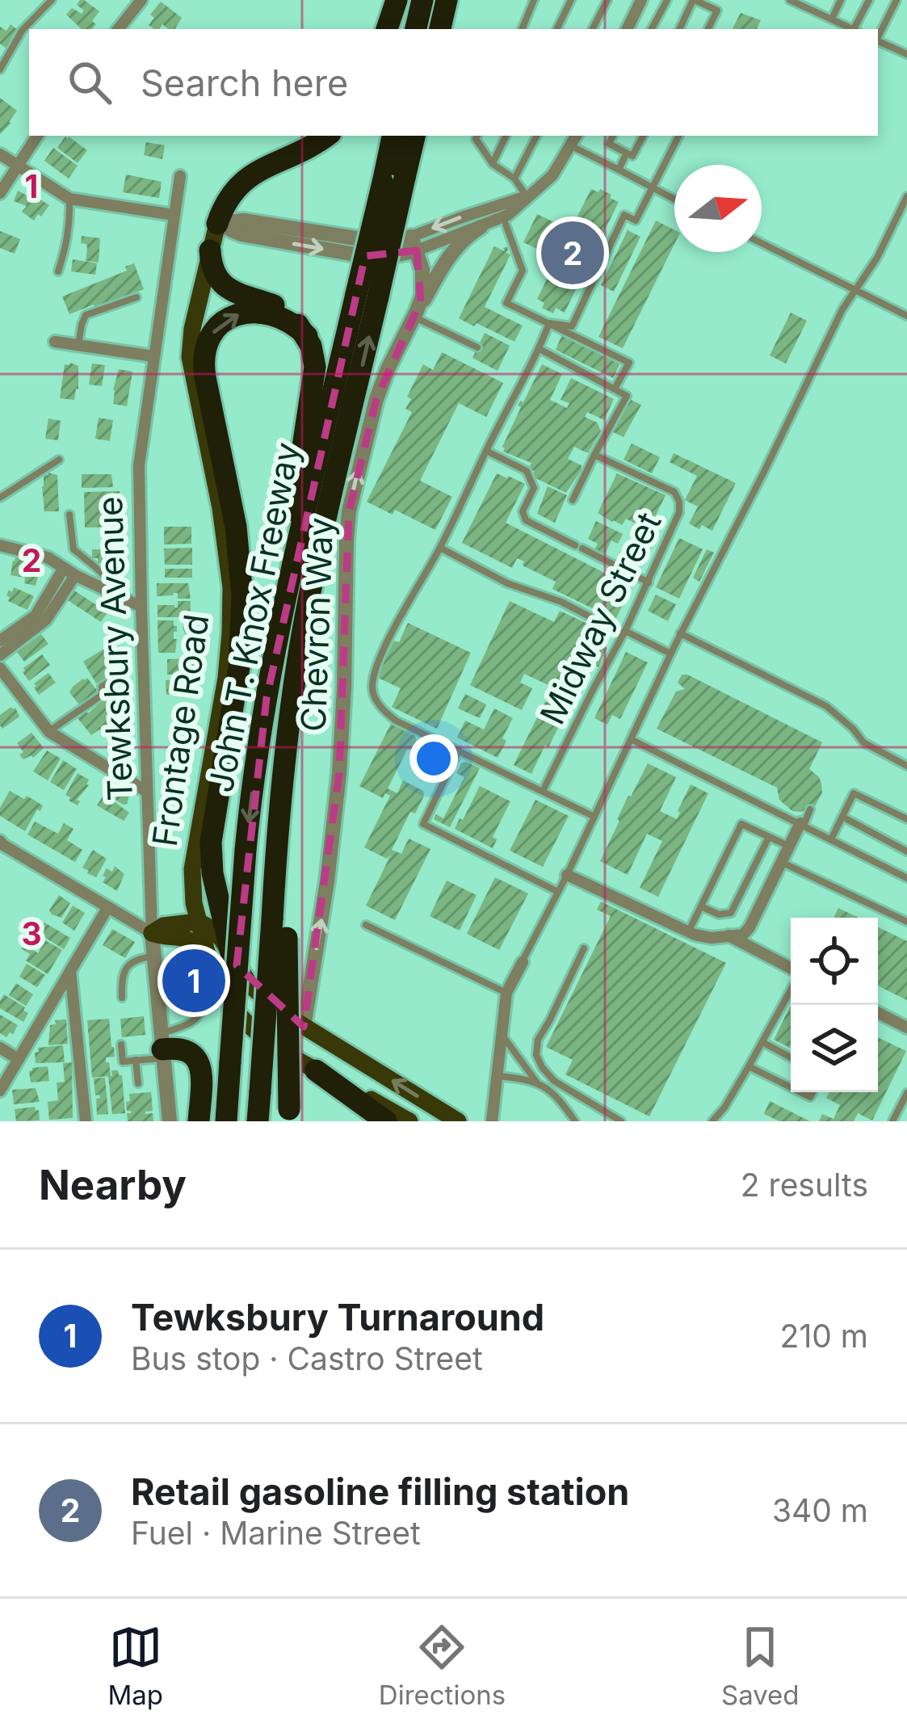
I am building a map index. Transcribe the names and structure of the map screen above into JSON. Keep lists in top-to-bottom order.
{
  "streets": {
    "highway": ["John T. Knox Freeway"],
    "main road": ["Frontage Road"],
    "street": ["Chevron Way", "Tewksbury Avenue"],
    "lane": ["Midway Street"]
  },
  "one_way": ["Chevron Way"],
  "north": "right",
  "page": {
    "search": "Search here",
    "pins": ["2", "1"],
    "heading": ["Nearby", "2 results"],
    "list": [
      {
        "mark": "1",
        "name": "Tewksbury Turnaround",
        "note": "Bus stop · Castro Street",
        "value": "210 m"
      },
      {
        "mark": "2",
        "name": "Retail gasoline filling station",
        "note": "Fuel · Marine Street",
        "value": "340 m"
      }
    ],
    "nav": ["Map", "Directions", "Saved"]
  },
  "grid": {
    "rows": ["1", "2", "3"]
  }
}
